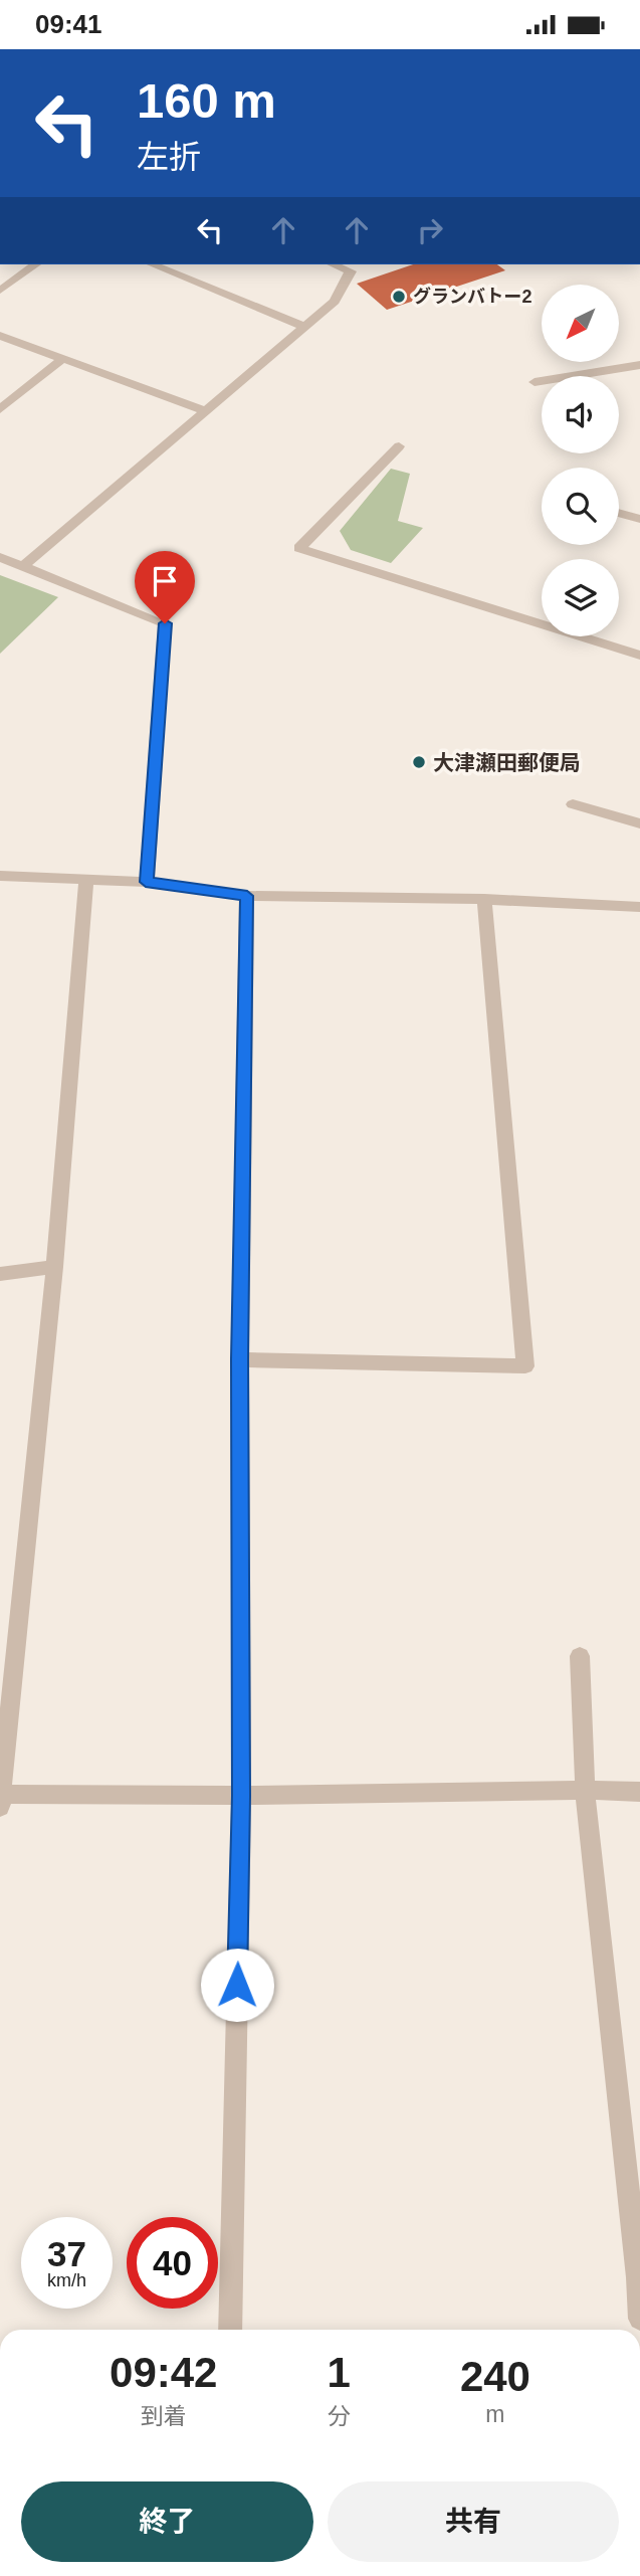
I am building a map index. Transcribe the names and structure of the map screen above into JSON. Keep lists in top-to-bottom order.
{
  "places": ["グランバトー2", "大津瀬田郵便局"],
  "north": "bottom left",
  "page": {
    "status": "09:41",
    "turn": ["160 m", "左折"],
    "speed": "37 km/h",
    "limit": "40",
    "eta": [
      "09:42",
      "到着",
      "1",
      "分",
      "240",
      "m"
    ],
    "buttons": ["終了", "共有"]
  }
}
